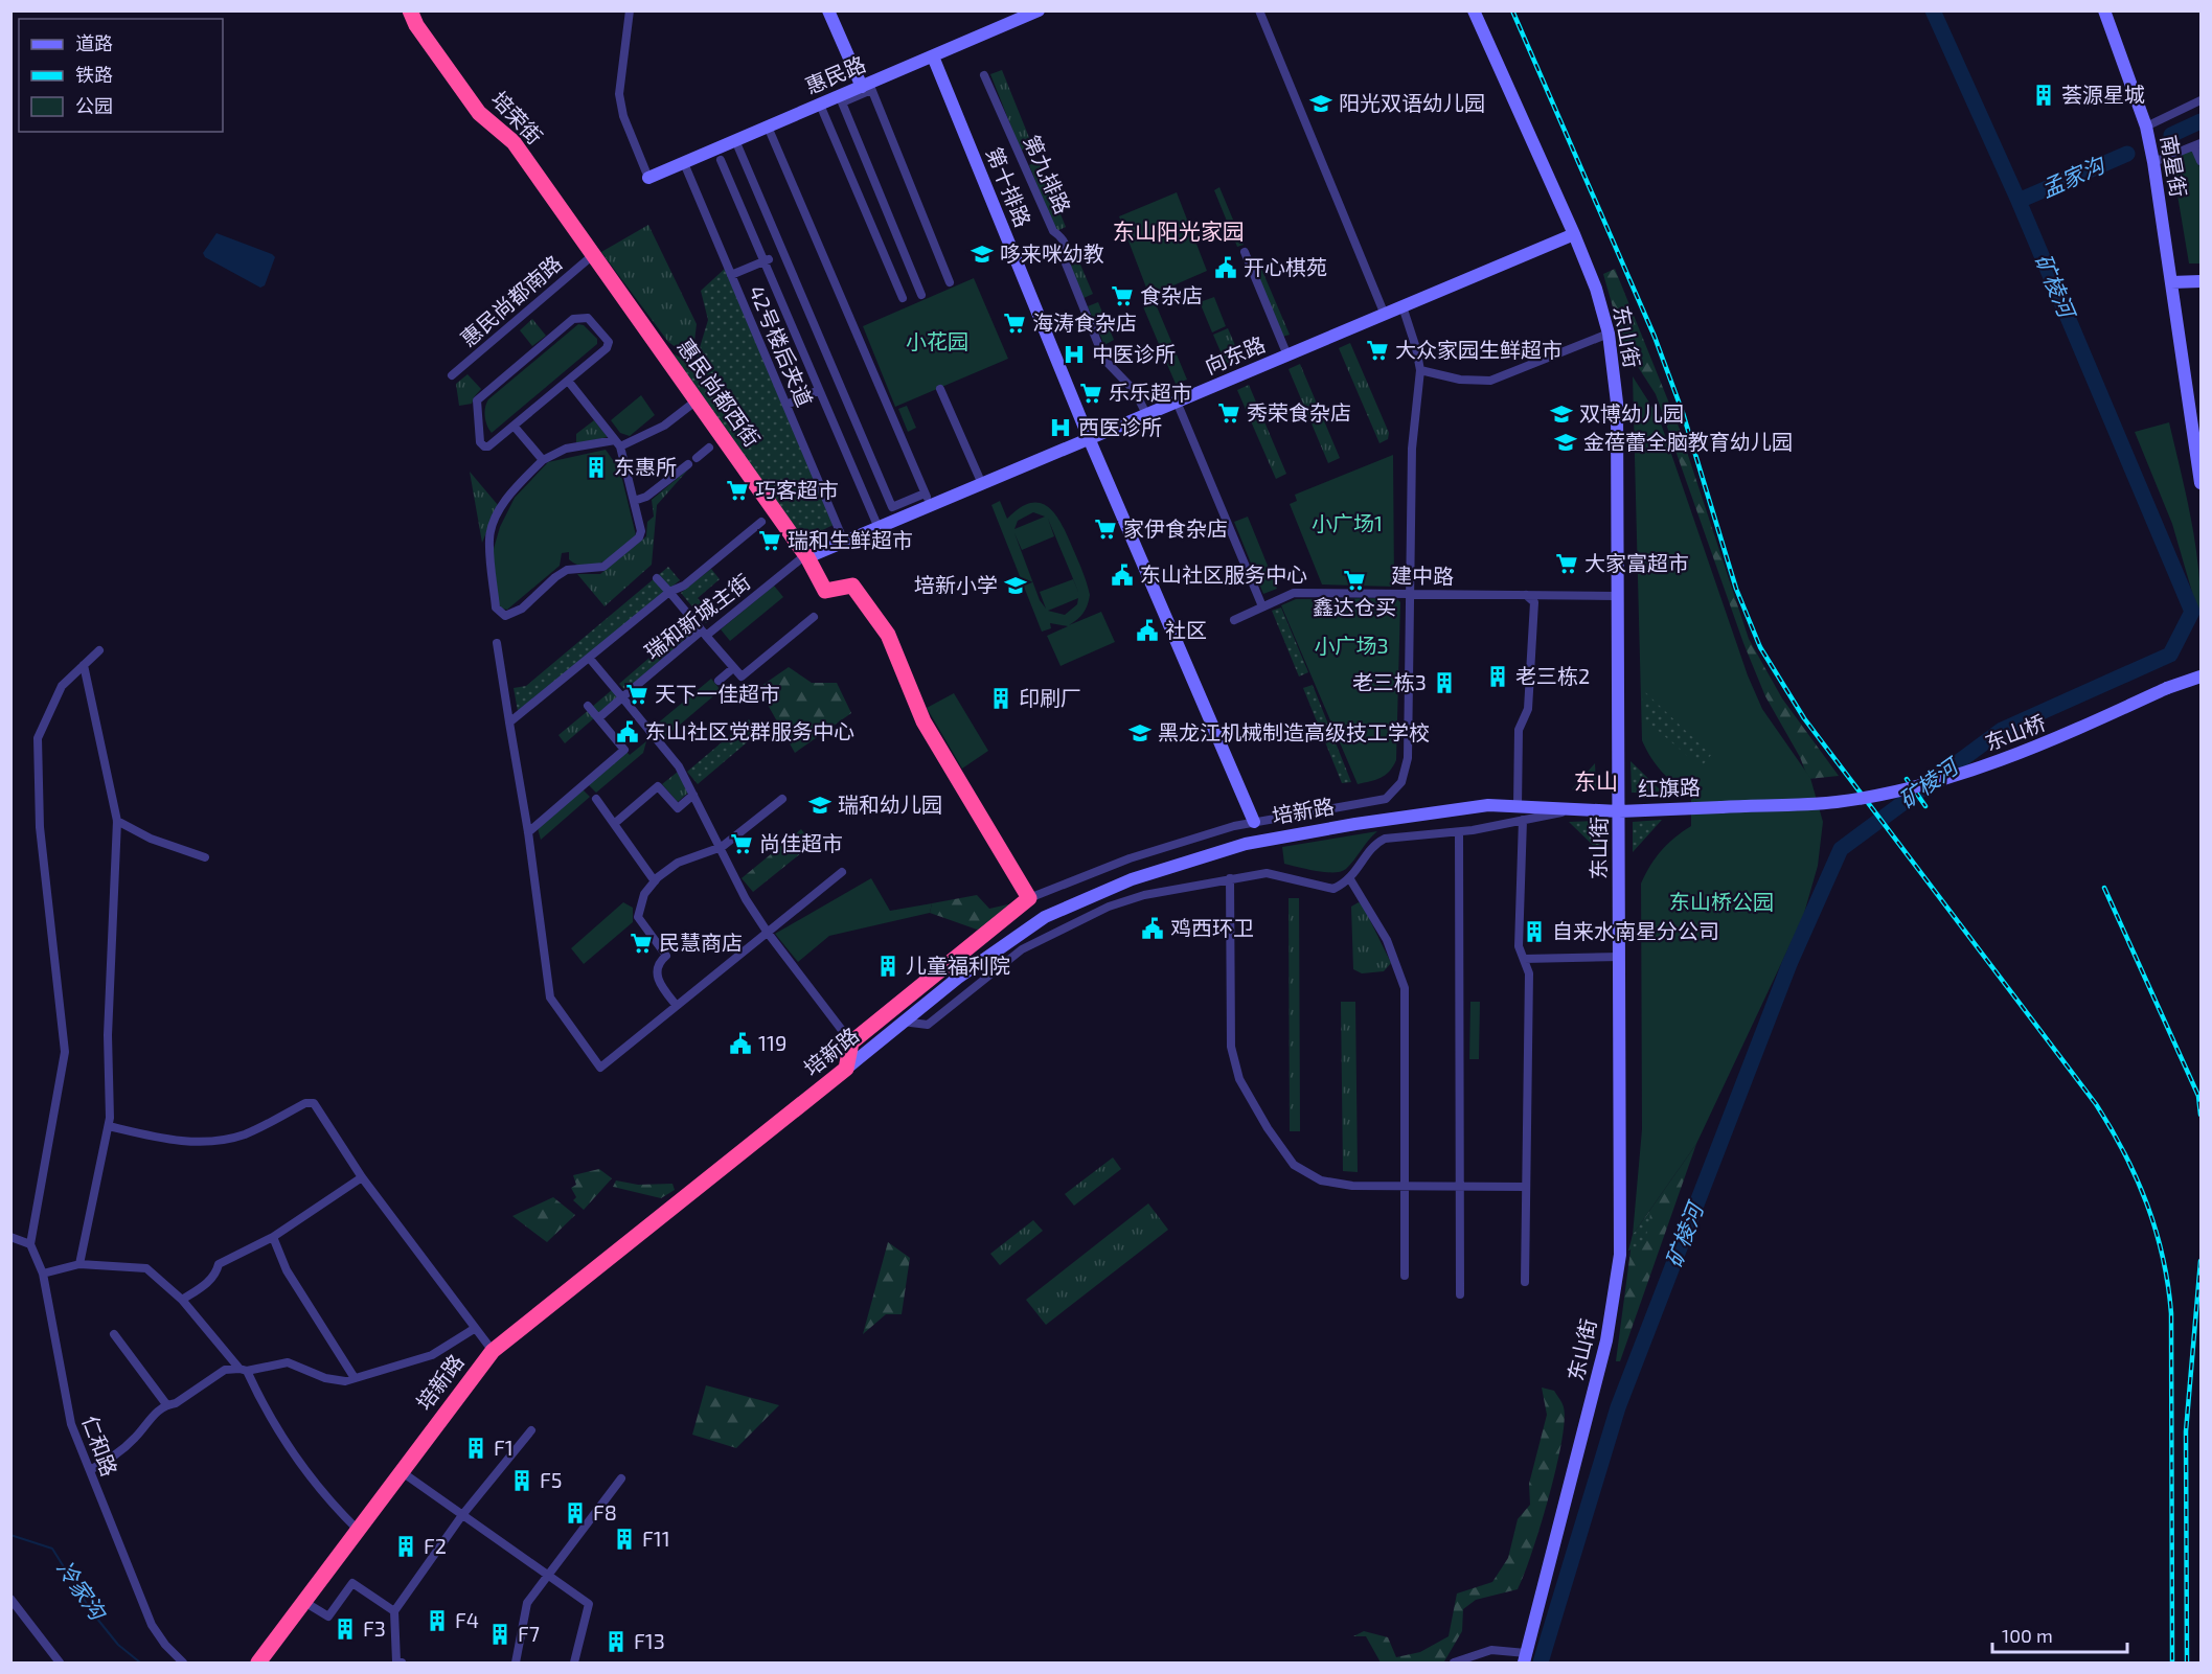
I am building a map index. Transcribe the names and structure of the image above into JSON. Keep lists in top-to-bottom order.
{
  "streets": {
    "highway": ["培荣街", "惠民尚都西街", "培新路"],
    "main road": [
      "惠民路",
      "南星街",
      "第十排路",
      "东山街",
      "向东路",
      "东山桥",
      "红旗路"
    ],
    "street": [
      "第九排路",
      "惠民尚都南路",
      "42号楼后夹道",
      "建中路",
      "瑞和新城主街",
      "仁和路"
    ]
  },
  "crossings": [
    ["惠民路", "第十排路"],
    ["惠民路", "42号楼后夹道"],
    ["培荣街", "惠民尚都南路"],
    ["培荣街", "惠民尚都西街"],
    ["第九排路", "向东路"],
    ["第十排路", "向东路"],
    ["惠民尚都南路", "惠民尚都西街"],
    ["东山街", "向东路"],
    ["东山街", "建中路"],
    ["东山街", "红旗路"],
    ["东山街", "培新路"],
    ["42号楼后夹道", "向东路"],
    ["向东路", "惠民尚都西街"],
    ["向东路", "瑞和新城主街"],
    ["惠民尚都西街", "瑞和新城主街"],
    ["东山桥", "红旗路"],
    ["红旗路", "培新路"]
  ],
  "districts": ["东山阳光家园", "东山"],
  "water": ["孟家沟", "矿棱河", "冷家沟"],
  "parks": [
    "小花园",
    "小广场1",
    "小广场3",
    "东山桥公园"
  ],
  "places": {
    "building": [
      "荟源星城",
      "东惠所",
      "老三栋2",
      "老三栋3",
      "印刷厂",
      "自来水南星分公司",
      "儿童福利院",
      "F1",
      "F5",
      "F8",
      "F11",
      "F2",
      "F4",
      "F3",
      "F7",
      "F13"
    ],
    "school or university": [
      "阳光双语幼儿园",
      "哆来咪幼教",
      "双博幼儿园",
      "金蓓蕾全脑教育幼儿园",
      "培新小学",
      "黑龙江机械制造高级技工学校",
      "瑞和幼儿园"
    ],
    "public building": [
      "开心棋苑",
      "东山社区服务中心",
      "社区",
      "东山社区党群服务中心",
      "鸡西环卫",
      "119"
    ],
    "supermarket": [
      "食杂店",
      "海涛食杂店",
      "大众家园生鲜超市",
      "乐乐超市",
      "秀荣食杂店",
      "巧客超市",
      "家伊食杂店",
      "瑞和生鲜超市",
      "大家富超市",
      "鑫达仓买",
      "天下一佳超市",
      "尚佳超市",
      "民慧商店"
    ],
    "hospital": ["中医诊所", "西医诊所"]
  },
  "legend": ["道路", "铁路", "公园"],
  "scale_bar": "100 m"
}
